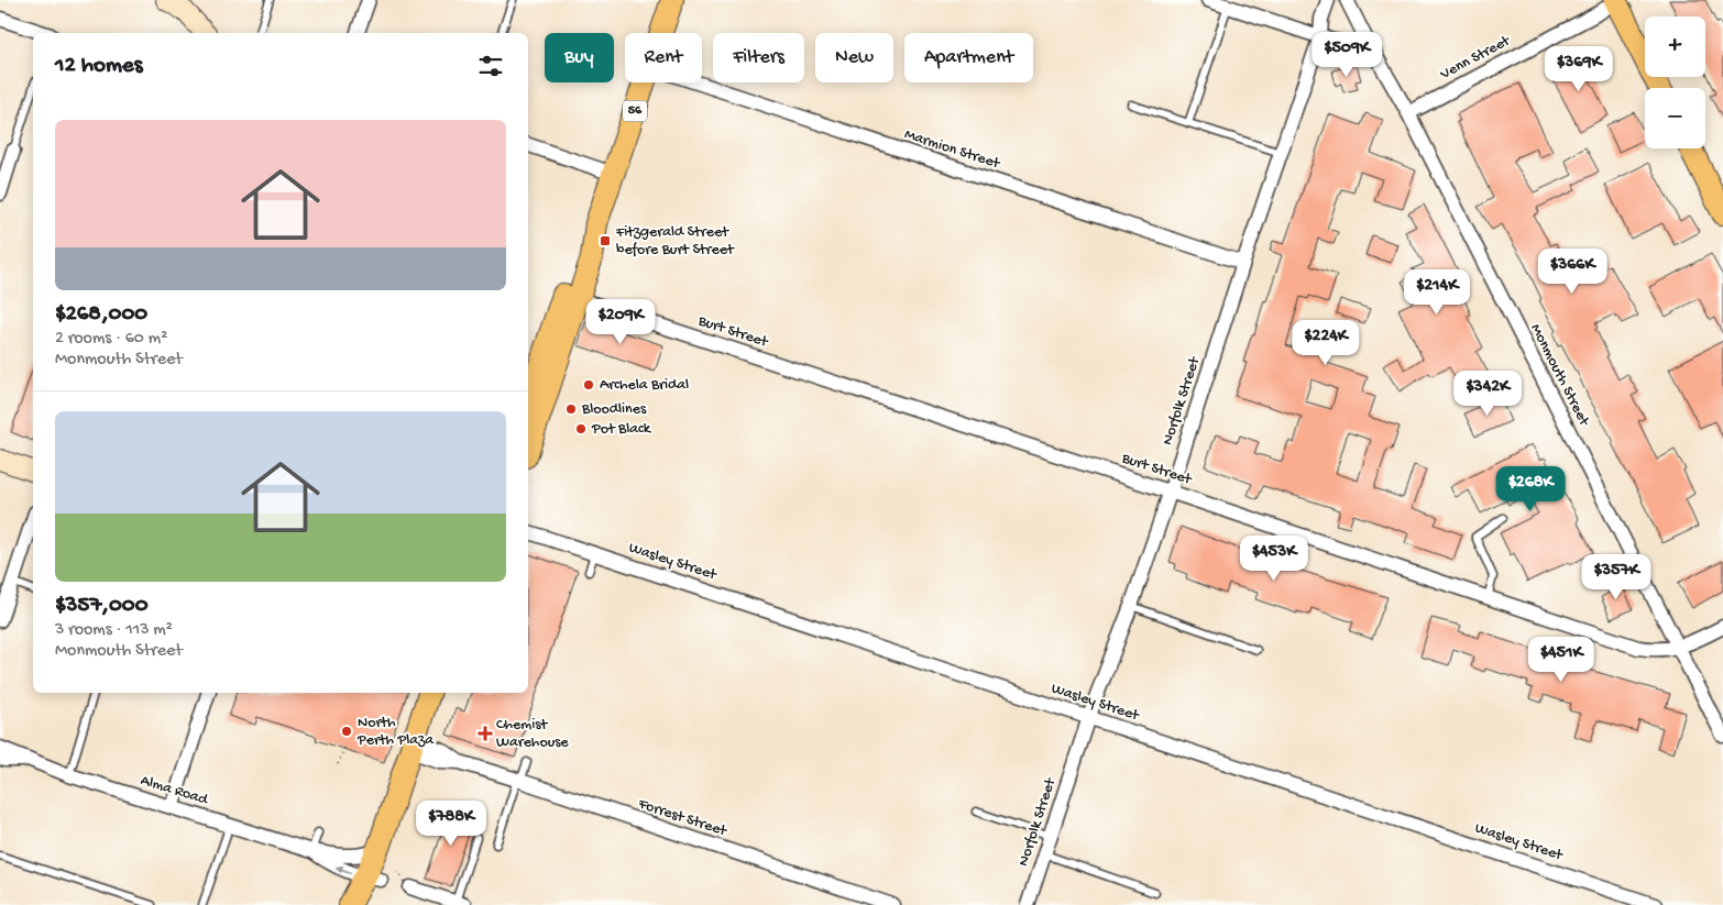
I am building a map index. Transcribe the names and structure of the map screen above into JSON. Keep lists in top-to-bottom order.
{
  "streets": {
    "main road": ["56"],
    "street": [
      "Venn Street",
      "Marmion Street",
      "Burt Street",
      "Monmouth Street",
      "Norfolk Street",
      "Wasley Street",
      "Alma Road",
      "Forrest Street"
    ]
  },
  "crossings": [
    ["Venn Street", "Monmouth Street"],
    ["56", "Burt Street"],
    ["Marmion Street", "Norfolk Street"],
    ["Burt Street", "Monmouth Street"],
    ["Burt Street", "Norfolk Street"],
    ["Norfolk Street", "Wasley Street"]
  ],
  "places": {
    "transit": ["Fitzgerald Street before Burt Street"],
    "other": [
      "Archela Bridal",
      "Bloodlines",
      "Pot Black",
      "North Perth Plaza"
    ],
    "health": ["Chemist Warehouse"]
  },
  "page": {
    "map_buttons": ["+", "−"],
    "price": [
      "$509K",
      "$369K",
      "$366K",
      "$214K",
      "$209K",
      "$224K",
      "$342K",
      "$268K",
      "$453K",
      "$357K",
      "$451K",
      "$788K"
    ],
    "chip": [
      "Buy",
      "Rent",
      "Filters",
      "New",
      "Apartment"
    ],
    "heading": "12 homes",
    "list": [
      {
        "name": "$268,000",
        "note": "2 rooms · 60 m² · Monmouth Street"
      },
      {
        "name": "$357,000",
        "note": "3 rooms · 113 m² · Monmouth Street"
      }
    ]
  }
}
